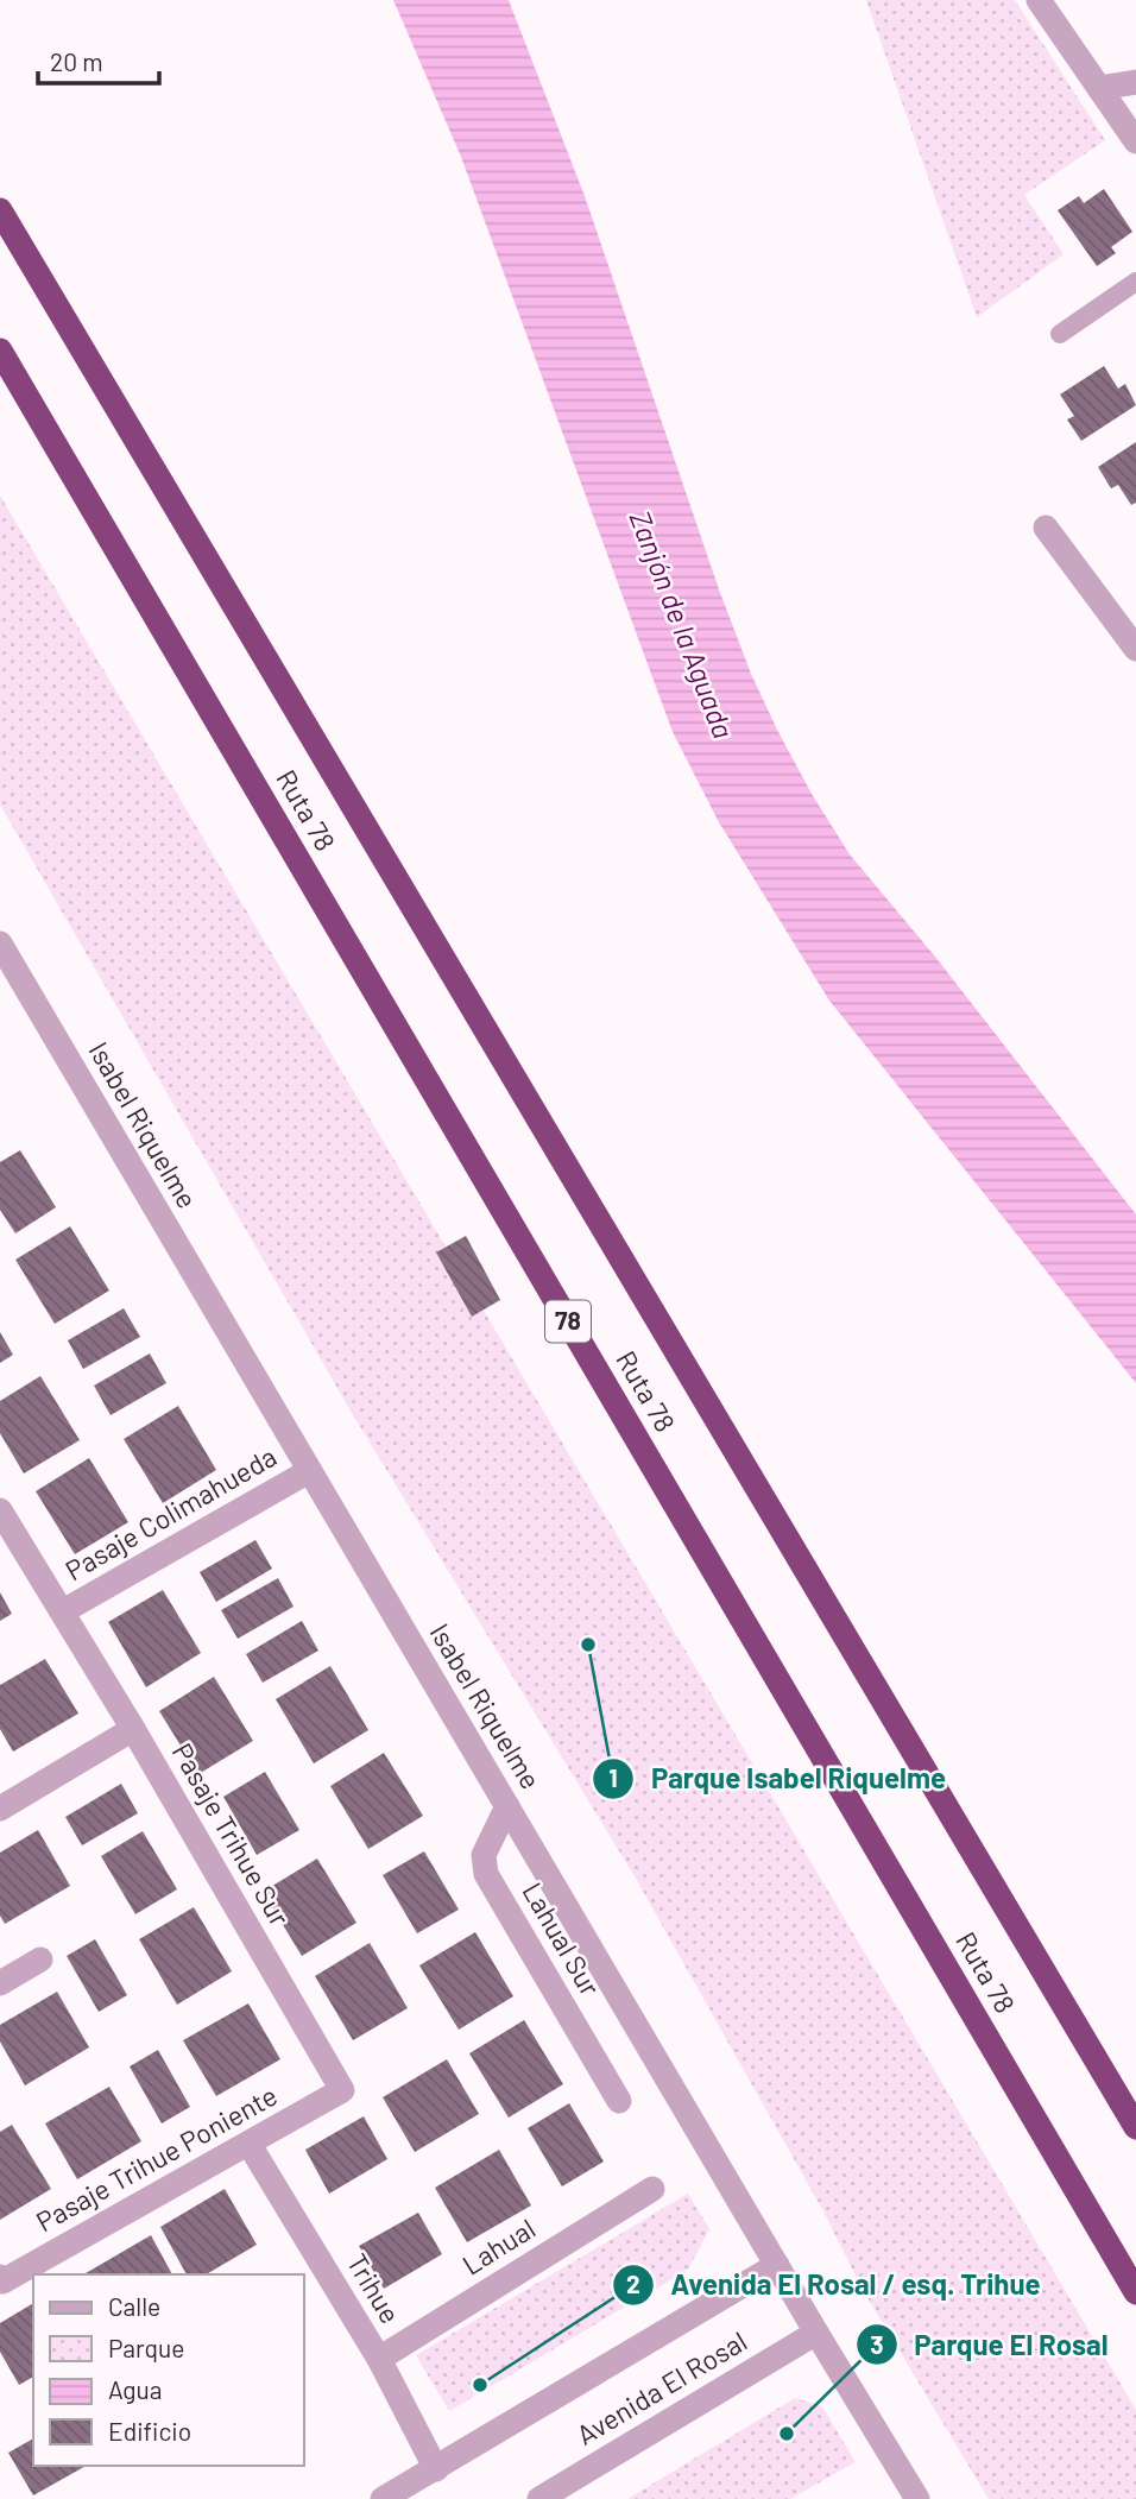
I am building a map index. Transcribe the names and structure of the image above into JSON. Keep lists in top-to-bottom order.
{
  "streets": {
    "highway": ["Ruta 78", "78"],
    "street": [
      "Isabel Riquelme",
      "Pasaje Colimahueda",
      "Pasaje Trihue Sur",
      "Lahual Sur",
      "Pasaje Trihue Poniente",
      "Lahual",
      "Trihue",
      "Avenida El Rosal"
    ]
  },
  "crossings": [
    ["Isabel Riquelme", "Pasaje Colimahueda"],
    ["Isabel Riquelme", "Lahual Sur"],
    ["Isabel Riquelme", "Avenida El Rosal"],
    ["Pasaje Colimahueda", "Pasaje Trihue Sur"],
    ["Pasaje Trihue Sur", "Pasaje Trihue Poniente"],
    ["Pasaje Trihue Poniente", "Trihue"],
    ["Lahual", "Trihue"],
    ["Trihue", "Avenida El Rosal"]
  ],
  "water": ["Zanjón de la Aguada"],
  "places": ["Parque Isabel Riquelme", "Avenida El Rosal / esq. Trihue", "Parque El Rosal"],
  "legend": [
    "Calle",
    "Parque",
    "Agua",
    "Edificio"
  ],
  "scale_bar": "20 m"
}
